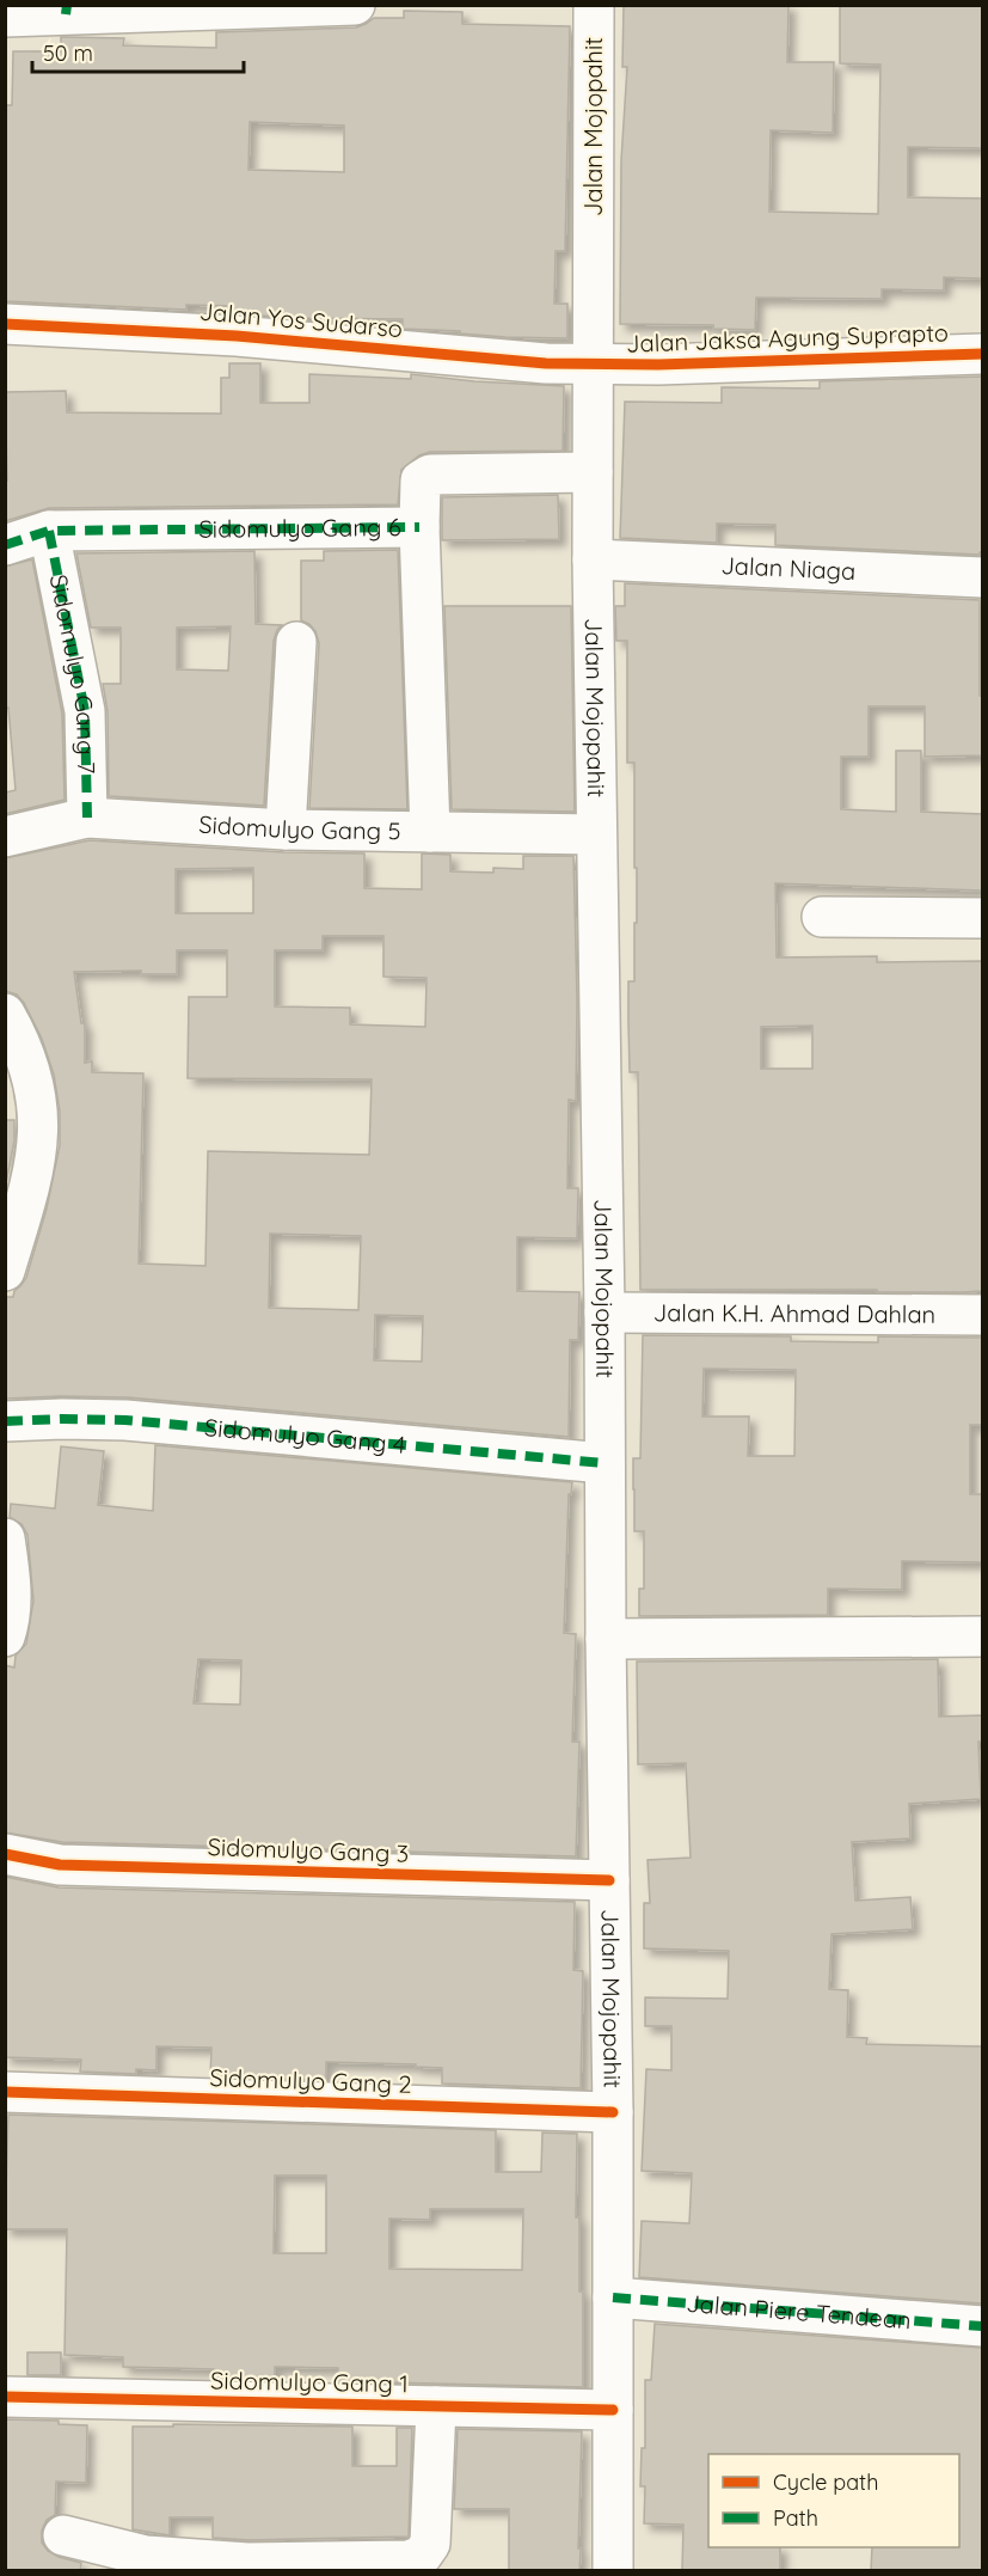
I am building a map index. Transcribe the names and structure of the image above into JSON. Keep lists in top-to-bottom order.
{
  "streets": {
    "street": [
      "Jalan Mojopahit",
      "Jalan Yos Sudarso",
      "Jalan Jaksa Agung Suprapto",
      "Sidomulyo Gang 6",
      "Jalan Niaga",
      "Sidomulyo Gang 7",
      "Sidomulyo Gang 5",
      "Jalan K.H. Ahmad Dahlan",
      "Sidomulyo Gang 4",
      "Sidomulyo Gang 3",
      "Sidomulyo Gang 2",
      "Jalan Piere Tendean",
      "Sidomulyo Gang 1"
    ]
  },
  "crossings": [
    ["Jalan Mojopahit", "Jalan Yos Sudarso"],
    ["Jalan Mojopahit", "Jalan Jaksa Agung Suprapto"],
    ["Jalan Mojopahit", "Sidomulyo Gang 6"],
    ["Jalan Mojopahit", "Jalan Niaga"],
    ["Jalan Mojopahit", "Sidomulyo Gang 5"],
    ["Jalan Mojopahit", "Jalan K.H. Ahmad Dahlan"],
    ["Jalan Mojopahit", "Sidomulyo Gang 4"],
    ["Jalan Mojopahit", "Sidomulyo Gang 3"],
    ["Jalan Mojopahit", "Sidomulyo Gang 2"],
    ["Jalan Mojopahit", "Jalan Piere Tendean"],
    ["Jalan Mojopahit", "Sidomulyo Gang 1"],
    ["Jalan Yos Sudarso", "Jalan Jaksa Agung Suprapto"],
    ["Sidomulyo Gang 6", "Sidomulyo Gang 7"],
    ["Sidomulyo Gang 7", "Sidomulyo Gang 5"]
  ],
  "legend": ["Cycle path", "Path"],
  "scale_bar": "50 m"
}
